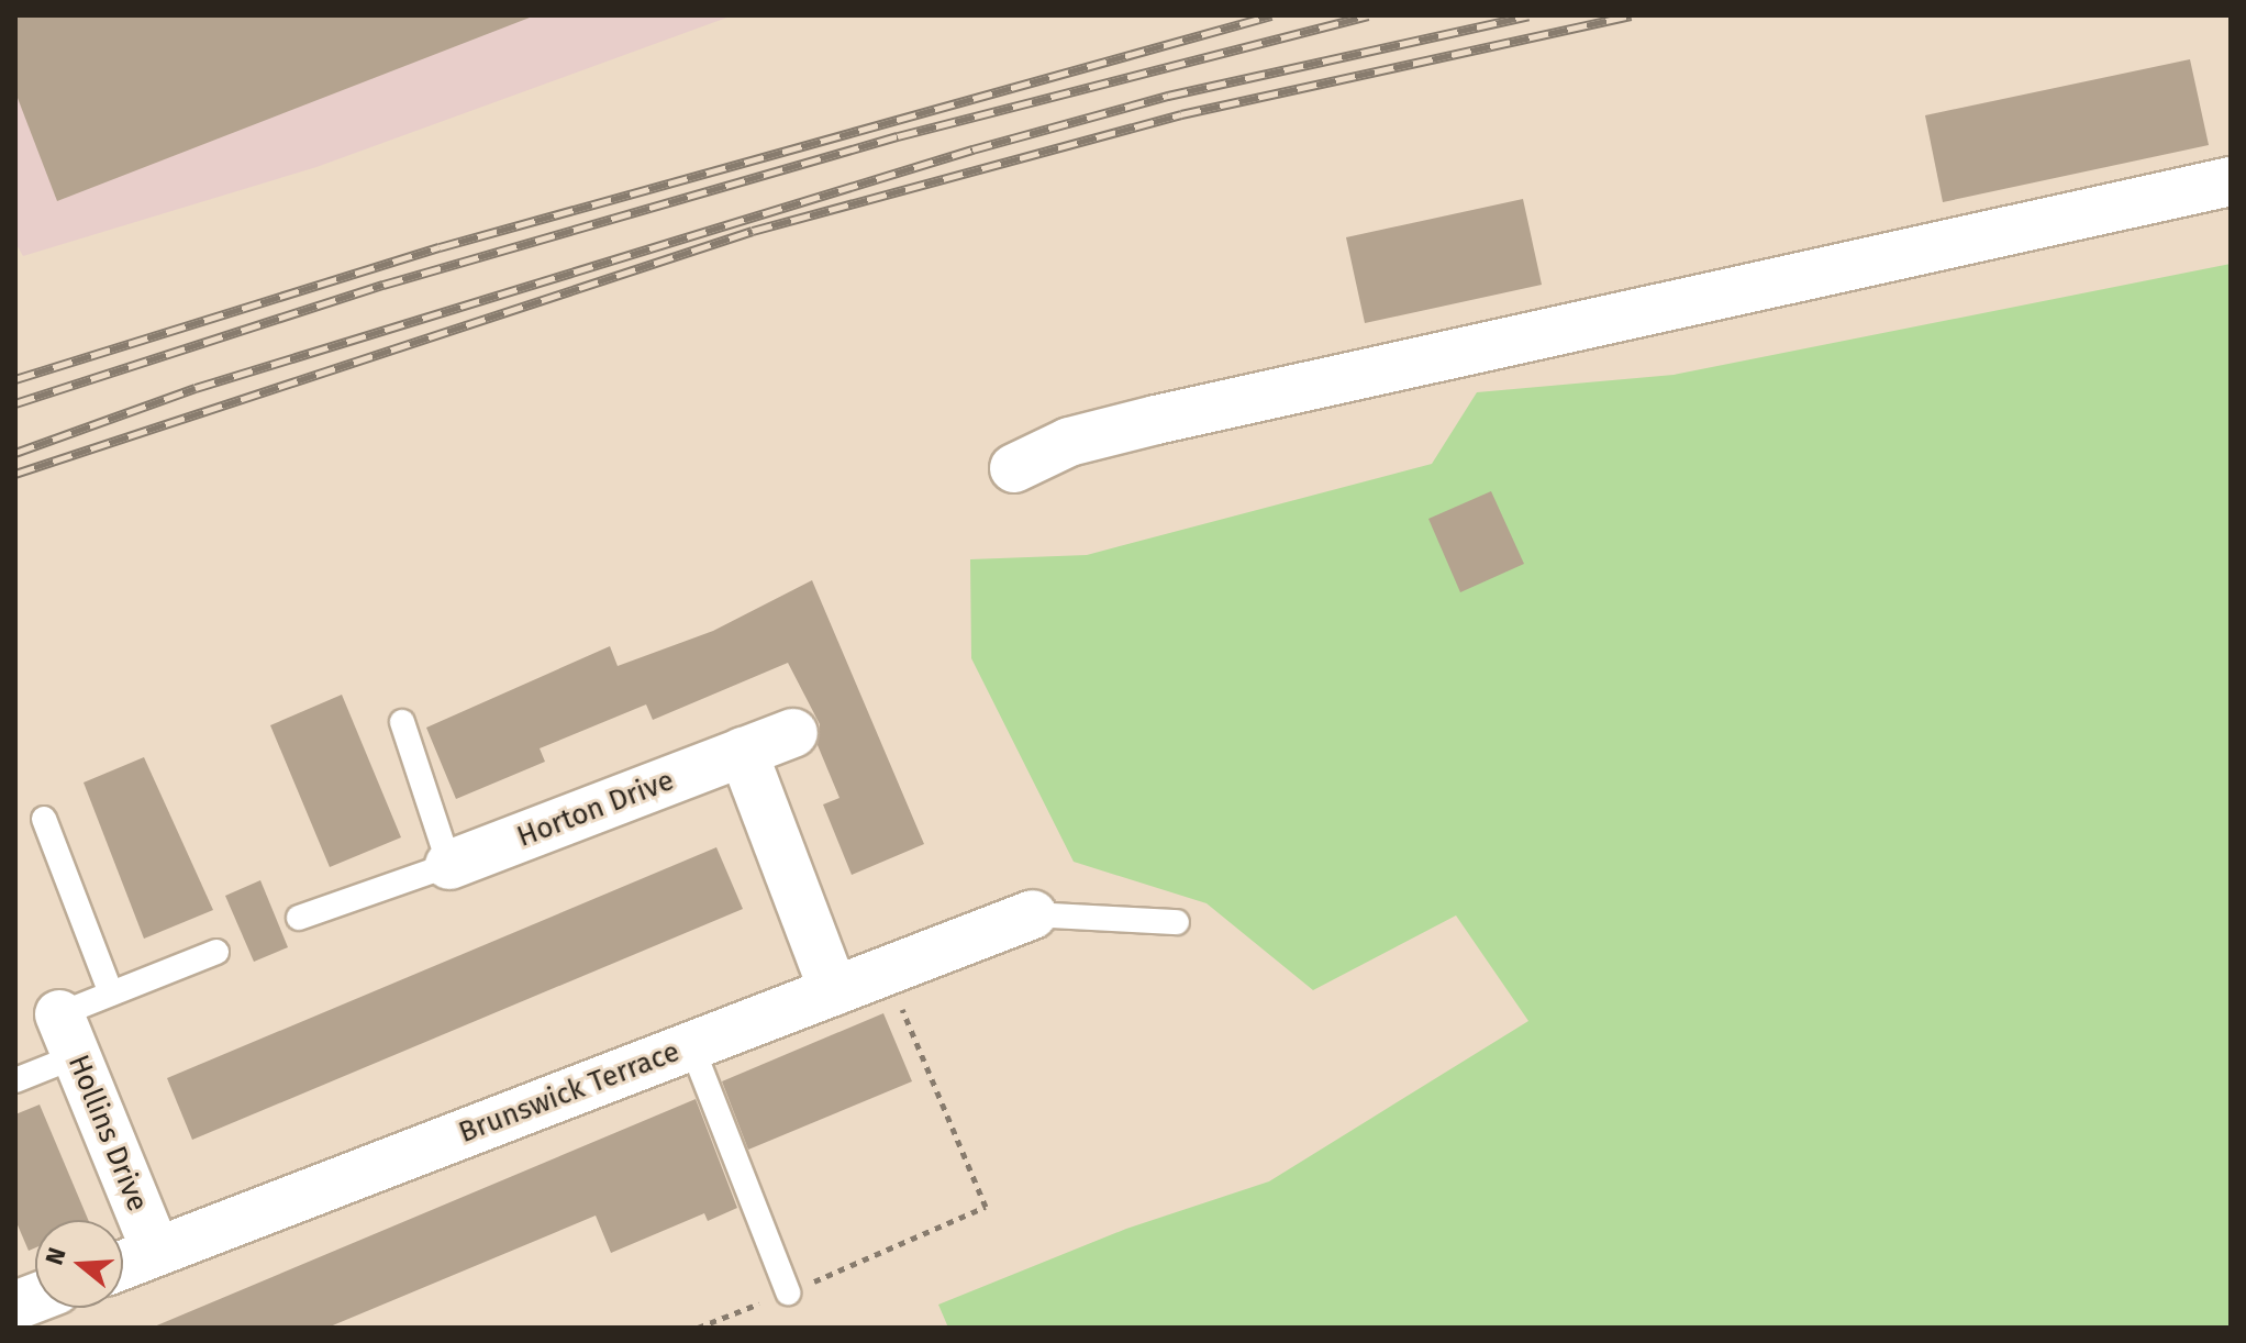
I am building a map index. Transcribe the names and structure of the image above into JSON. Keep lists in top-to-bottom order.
{
  "streets": {
    "street": ["Horton Drive", "Brunswick Terrace", "Hollins Drive"]
  },
  "crossings": [
    ["Brunswick Terrace", "Hollins Drive"]
  ],
  "north": "left"
}
